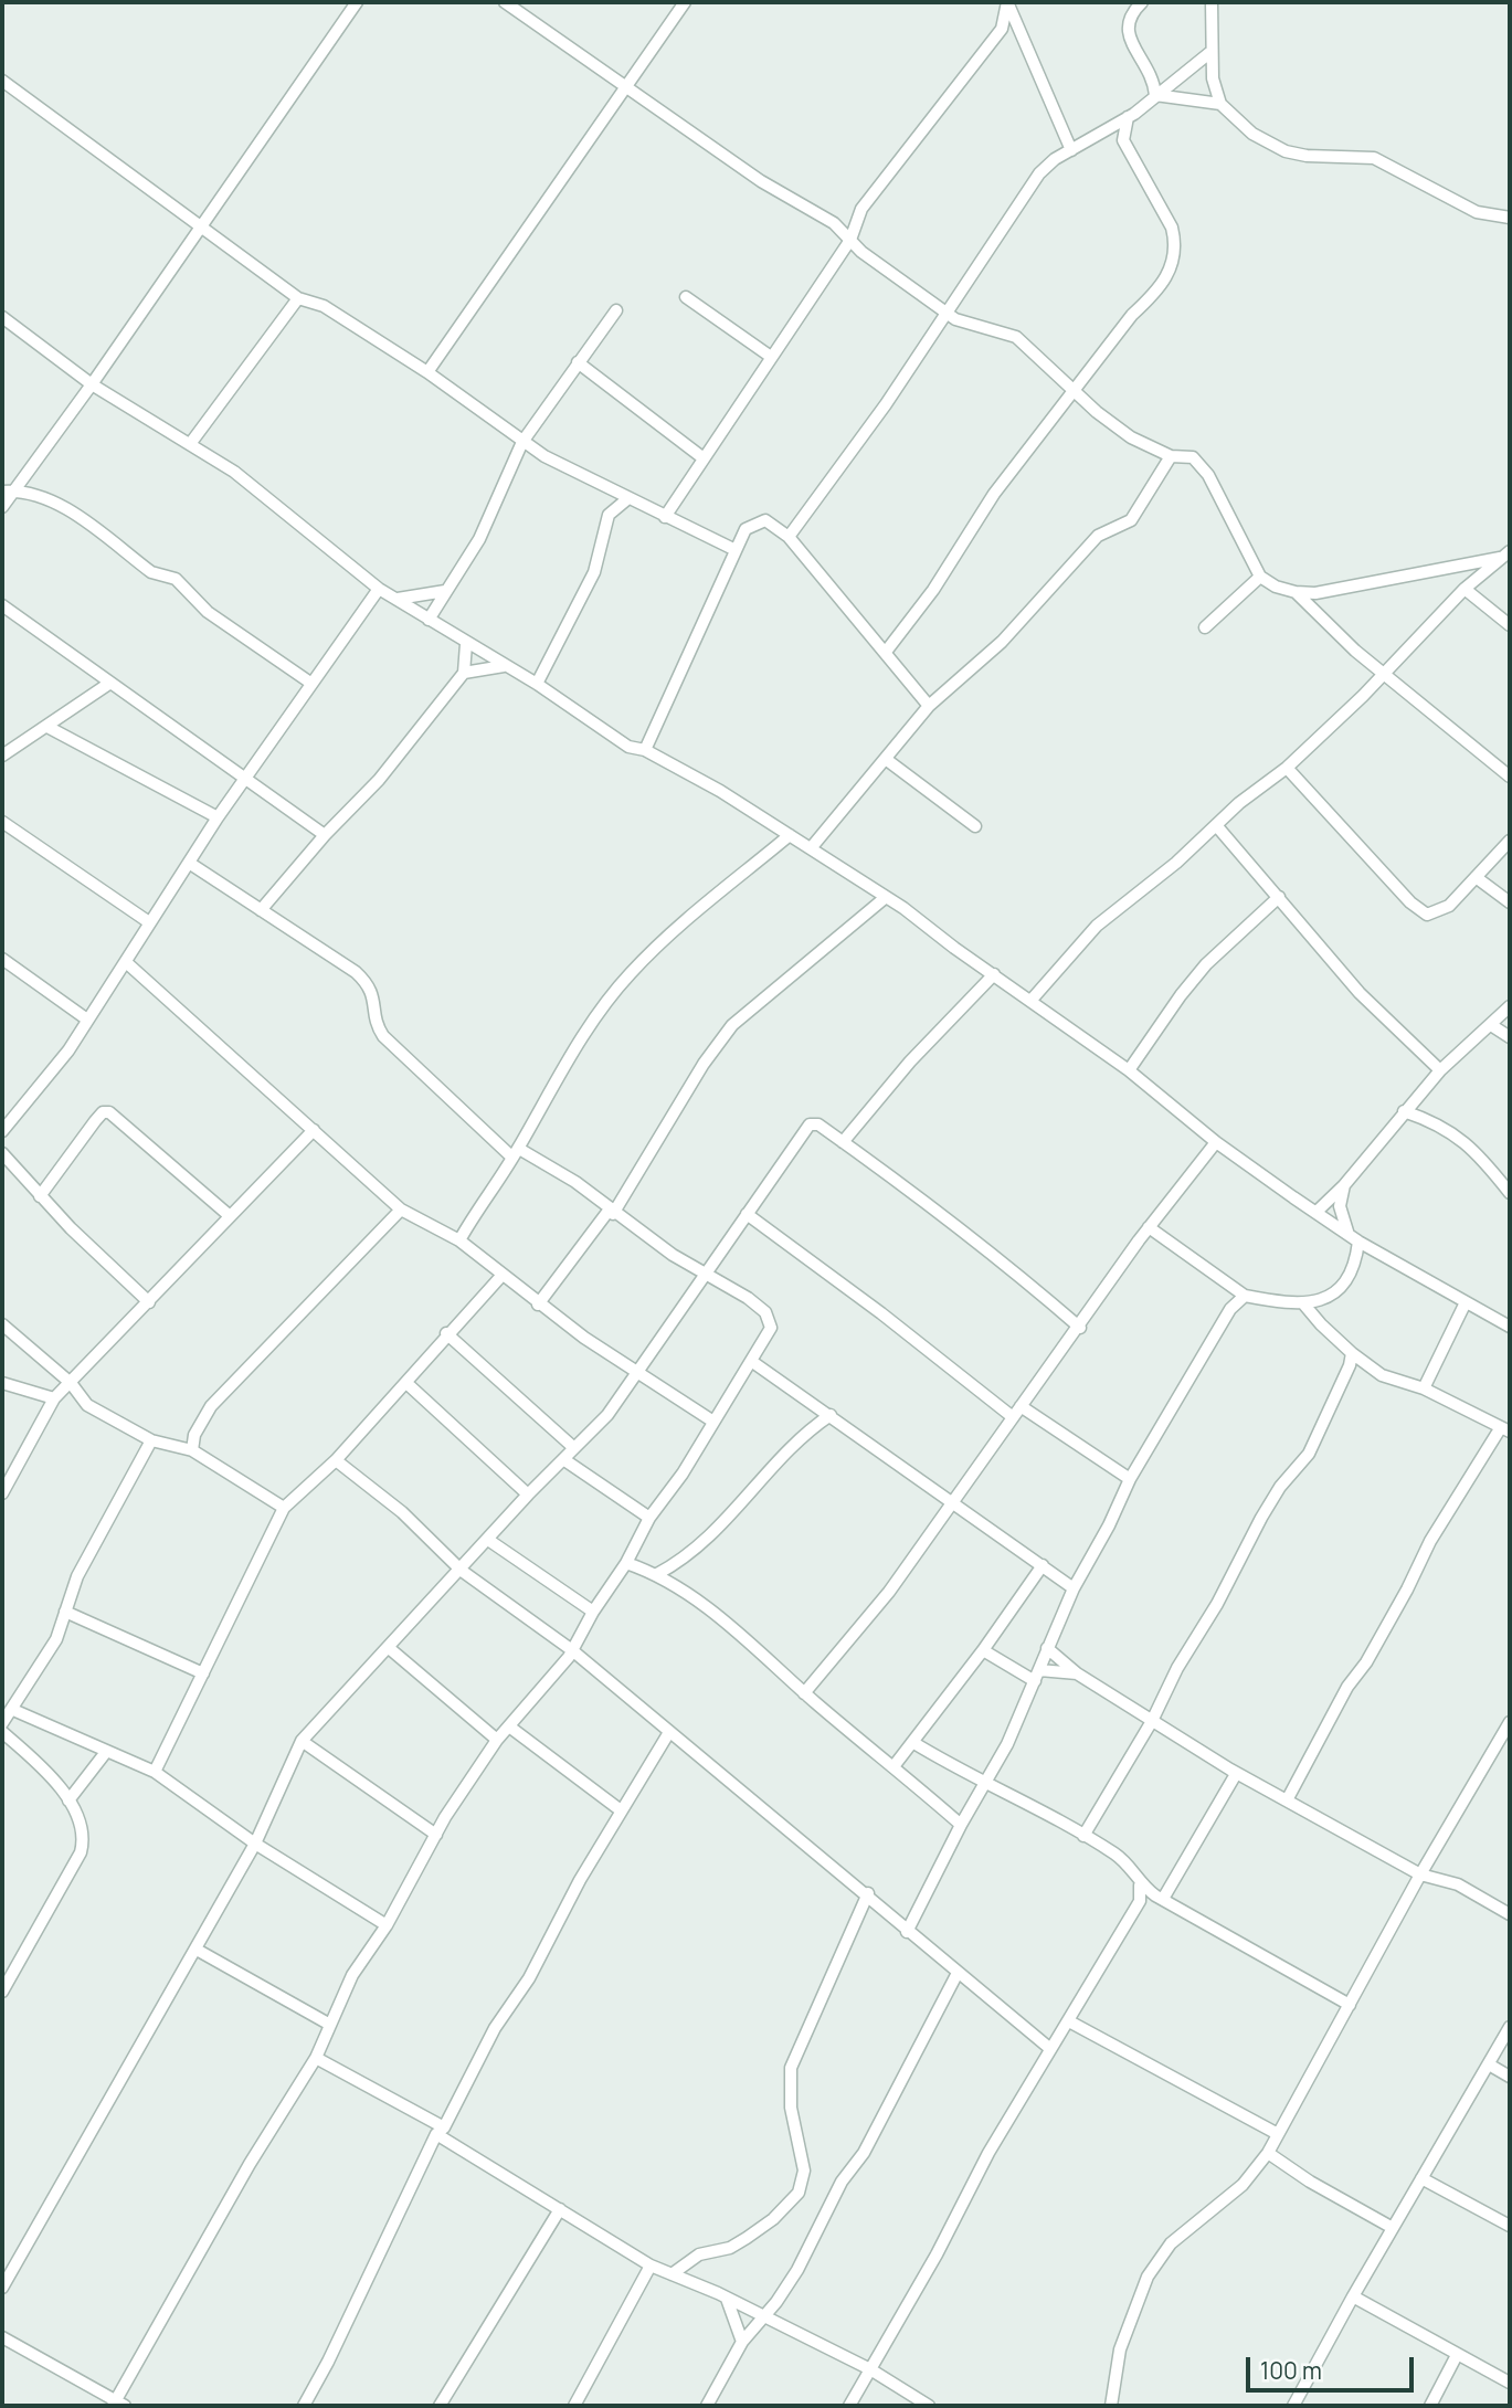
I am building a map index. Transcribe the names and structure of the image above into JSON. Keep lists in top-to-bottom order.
{
  "scale_bar": "100 m"
}
